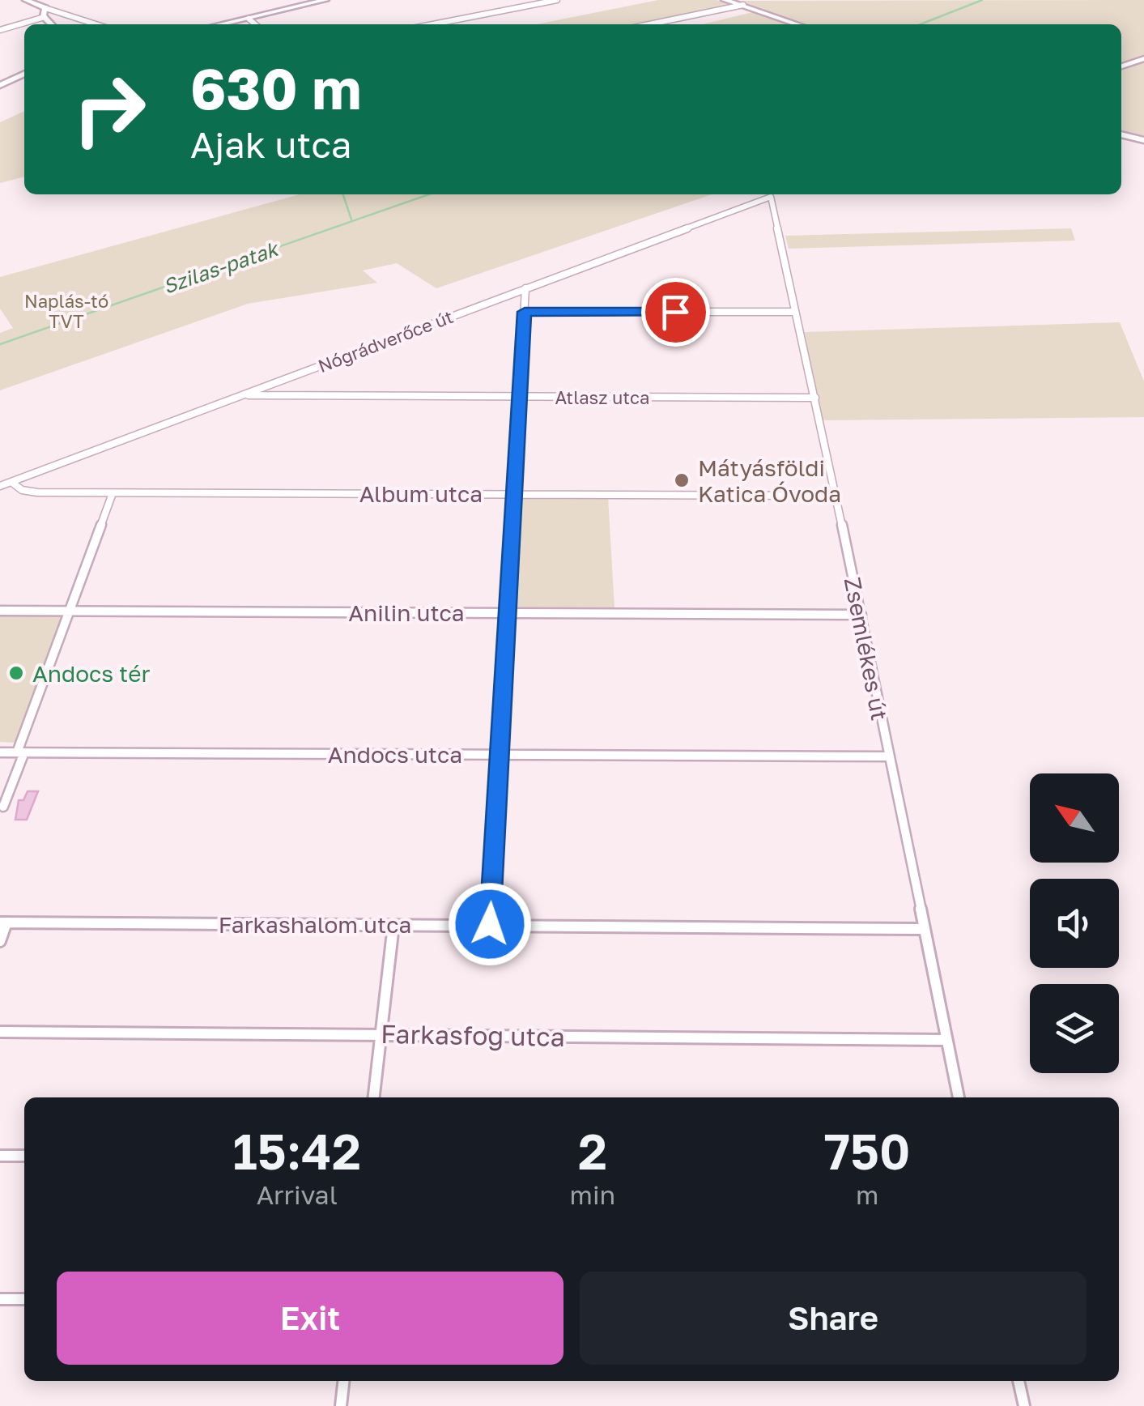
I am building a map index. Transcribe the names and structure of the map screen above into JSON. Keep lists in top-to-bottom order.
{
  "streets": {
    "street": [
      "Nógrádverőce út",
      "Atlasz utca",
      "Album utca",
      "Anilin utca",
      "Zsemlékes út",
      "Andocs utca",
      "Farkashalom utca",
      "Farkasfog utca"
    ]
  },
  "crossings": [
    ["Nógrádverőce út", "Atlasz utca"],
    ["Nógrádverőce út", "Album utca"],
    ["Nógrádverőce út", "Zsemlékes út"],
    ["Atlasz utca", "Zsemlékes út"],
    ["Album utca", "Zsemlékes út"],
    ["Anilin utca", "Zsemlékes út"],
    ["Zsemlékes út", "Andocs utca"],
    ["Zsemlékes út", "Farkashalom utca"],
    ["Zsemlékes út", "Farkasfog utca"]
  ],
  "water": ["Szilas-patak"],
  "parks": ["Naplás-tó TVT"],
  "places": ["Mátyásföldi Katica Óvoda", "Andocs tér"],
  "north": "top left",
  "page": {
    "turn": ["630 m", "Ajak utca"],
    "eta": [
      "15:42",
      "Arrival",
      "2",
      "min",
      "750",
      "m"
    ],
    "buttons": ["Exit", "Share"]
  }
}
